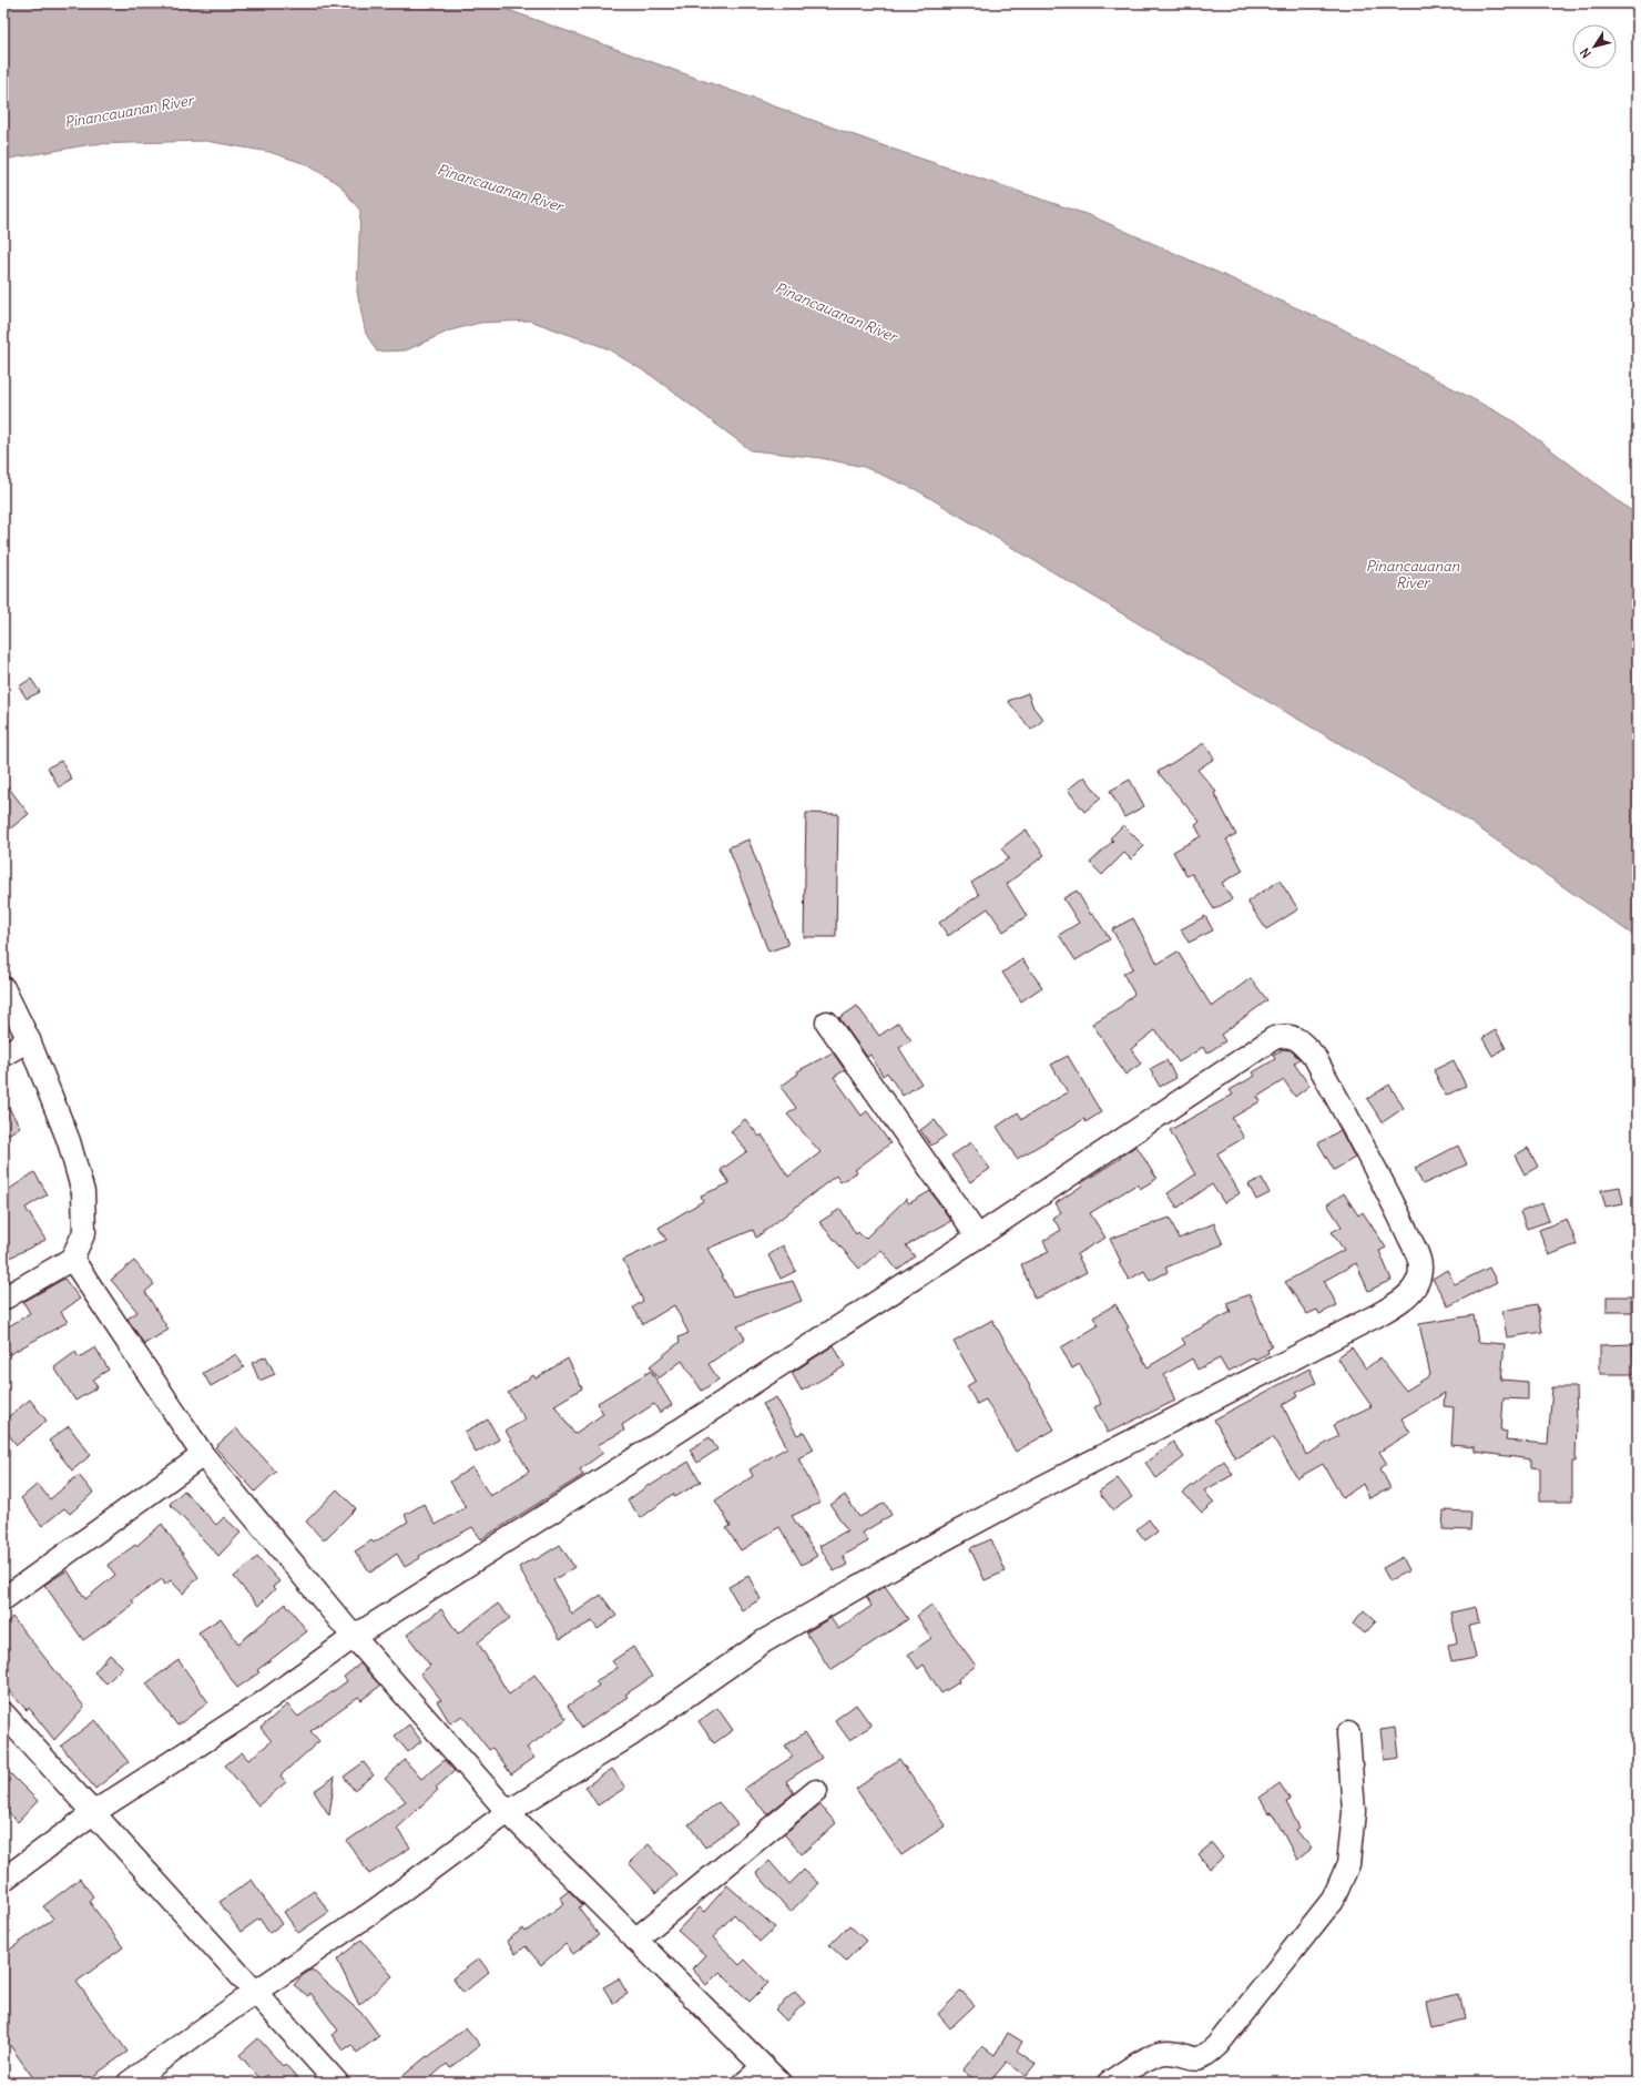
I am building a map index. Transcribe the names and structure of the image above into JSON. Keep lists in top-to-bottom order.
{
  "water": ["Pinancauanan River"],
  "north": "bottom left"
}
